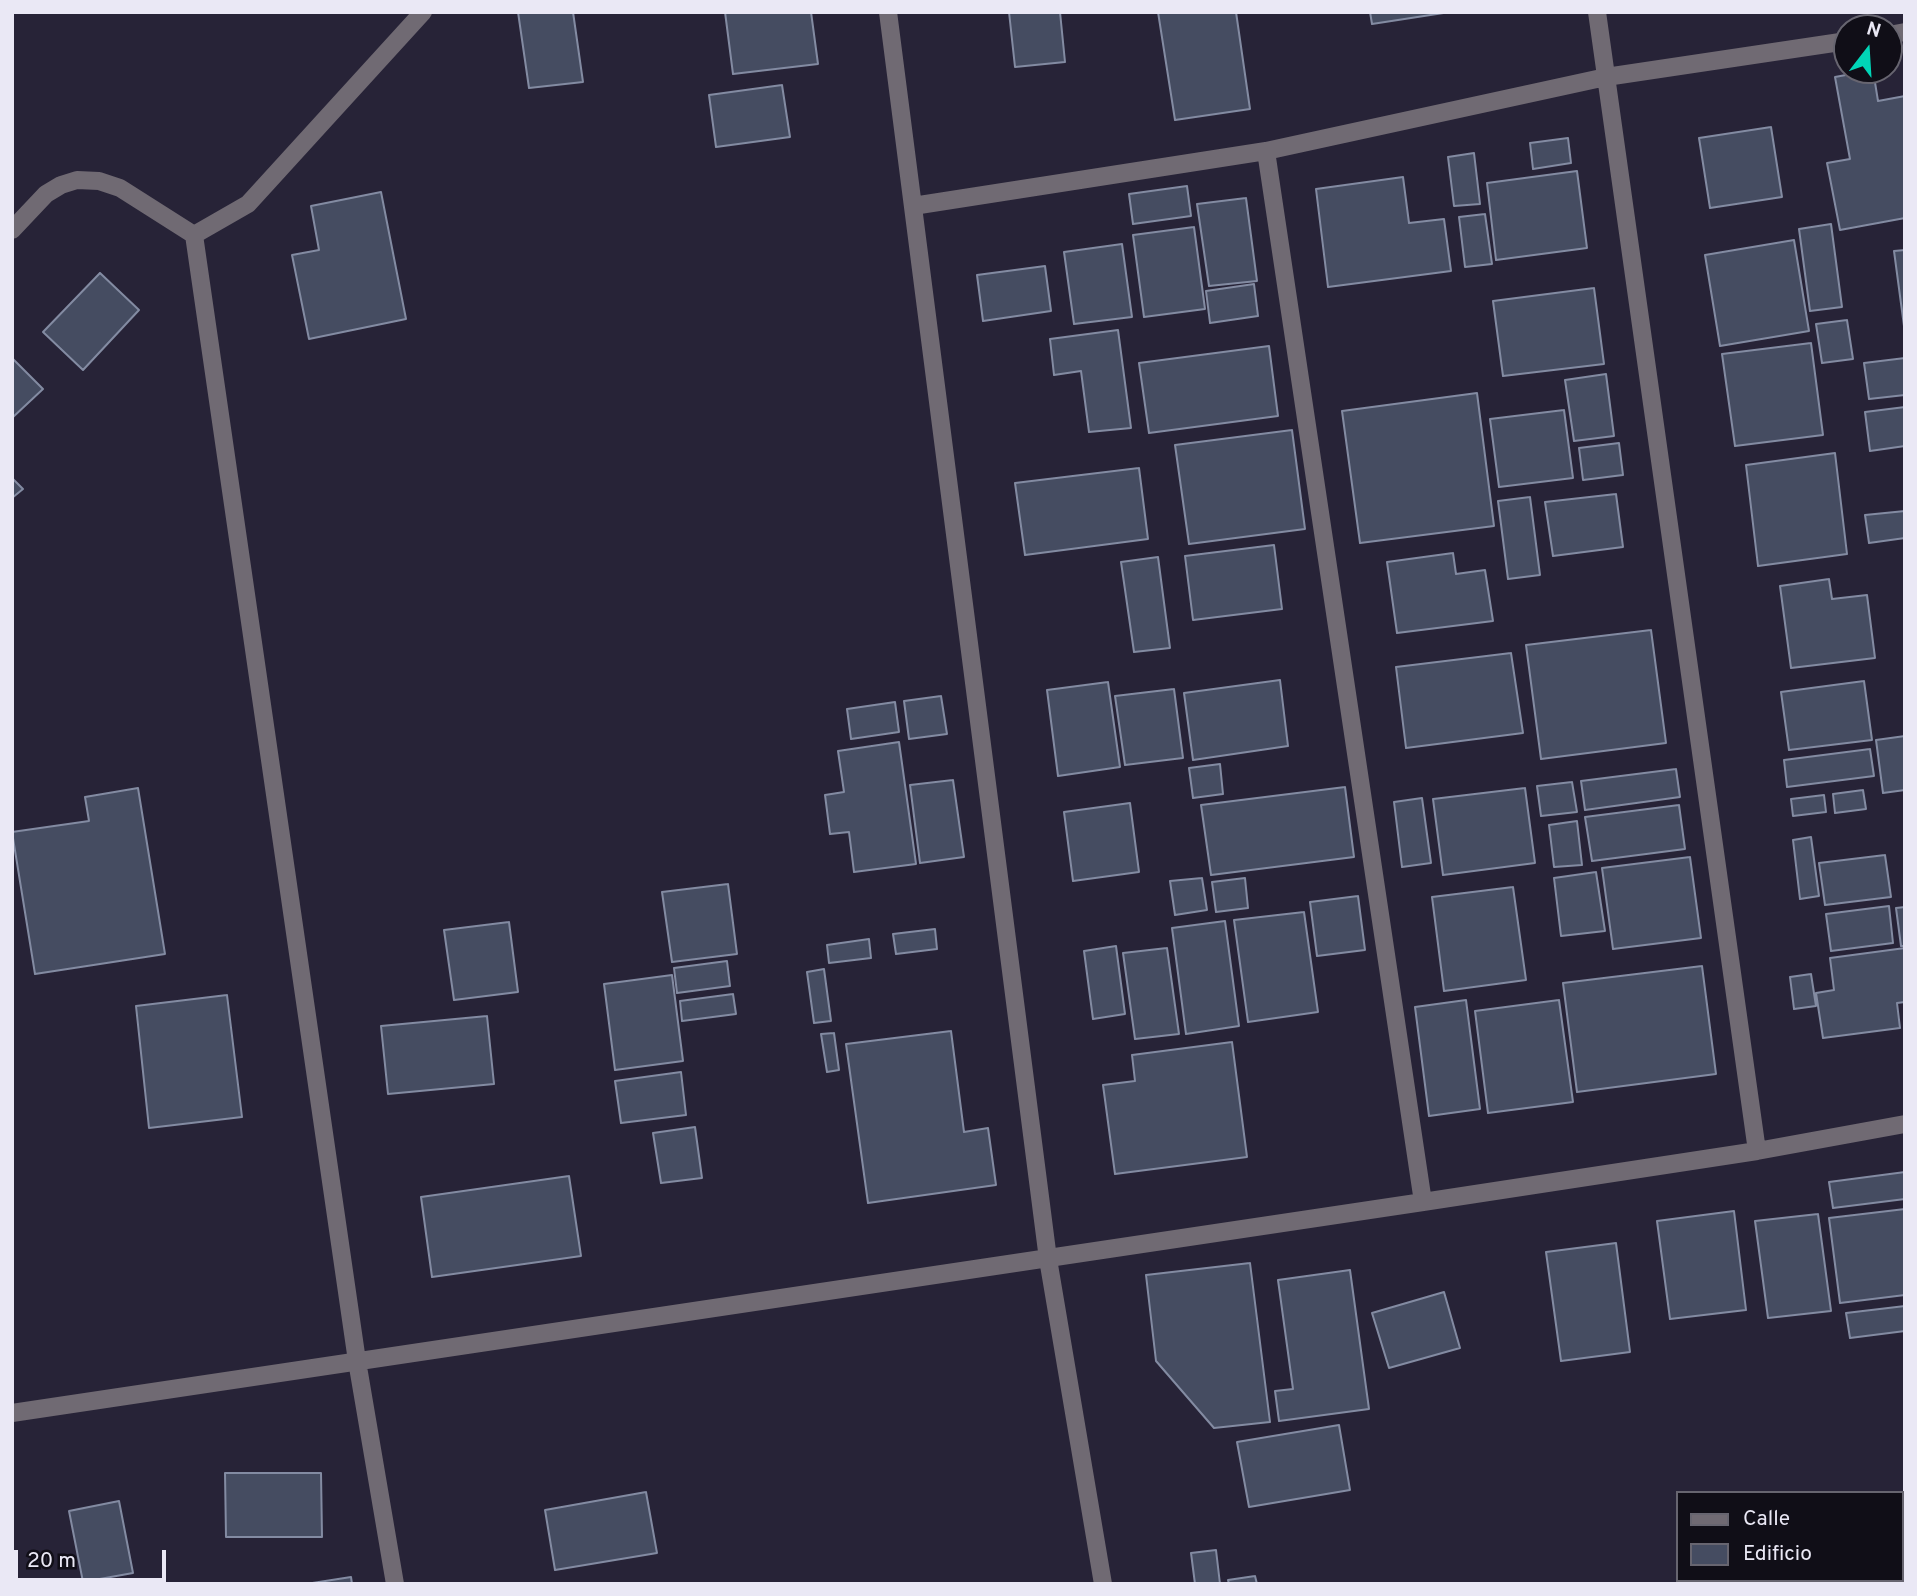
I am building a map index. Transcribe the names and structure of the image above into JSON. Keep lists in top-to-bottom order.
{
  "legend": ["Calle", "Edificio"],
  "scale_bar": "20 m",
  "north": "top"
}
